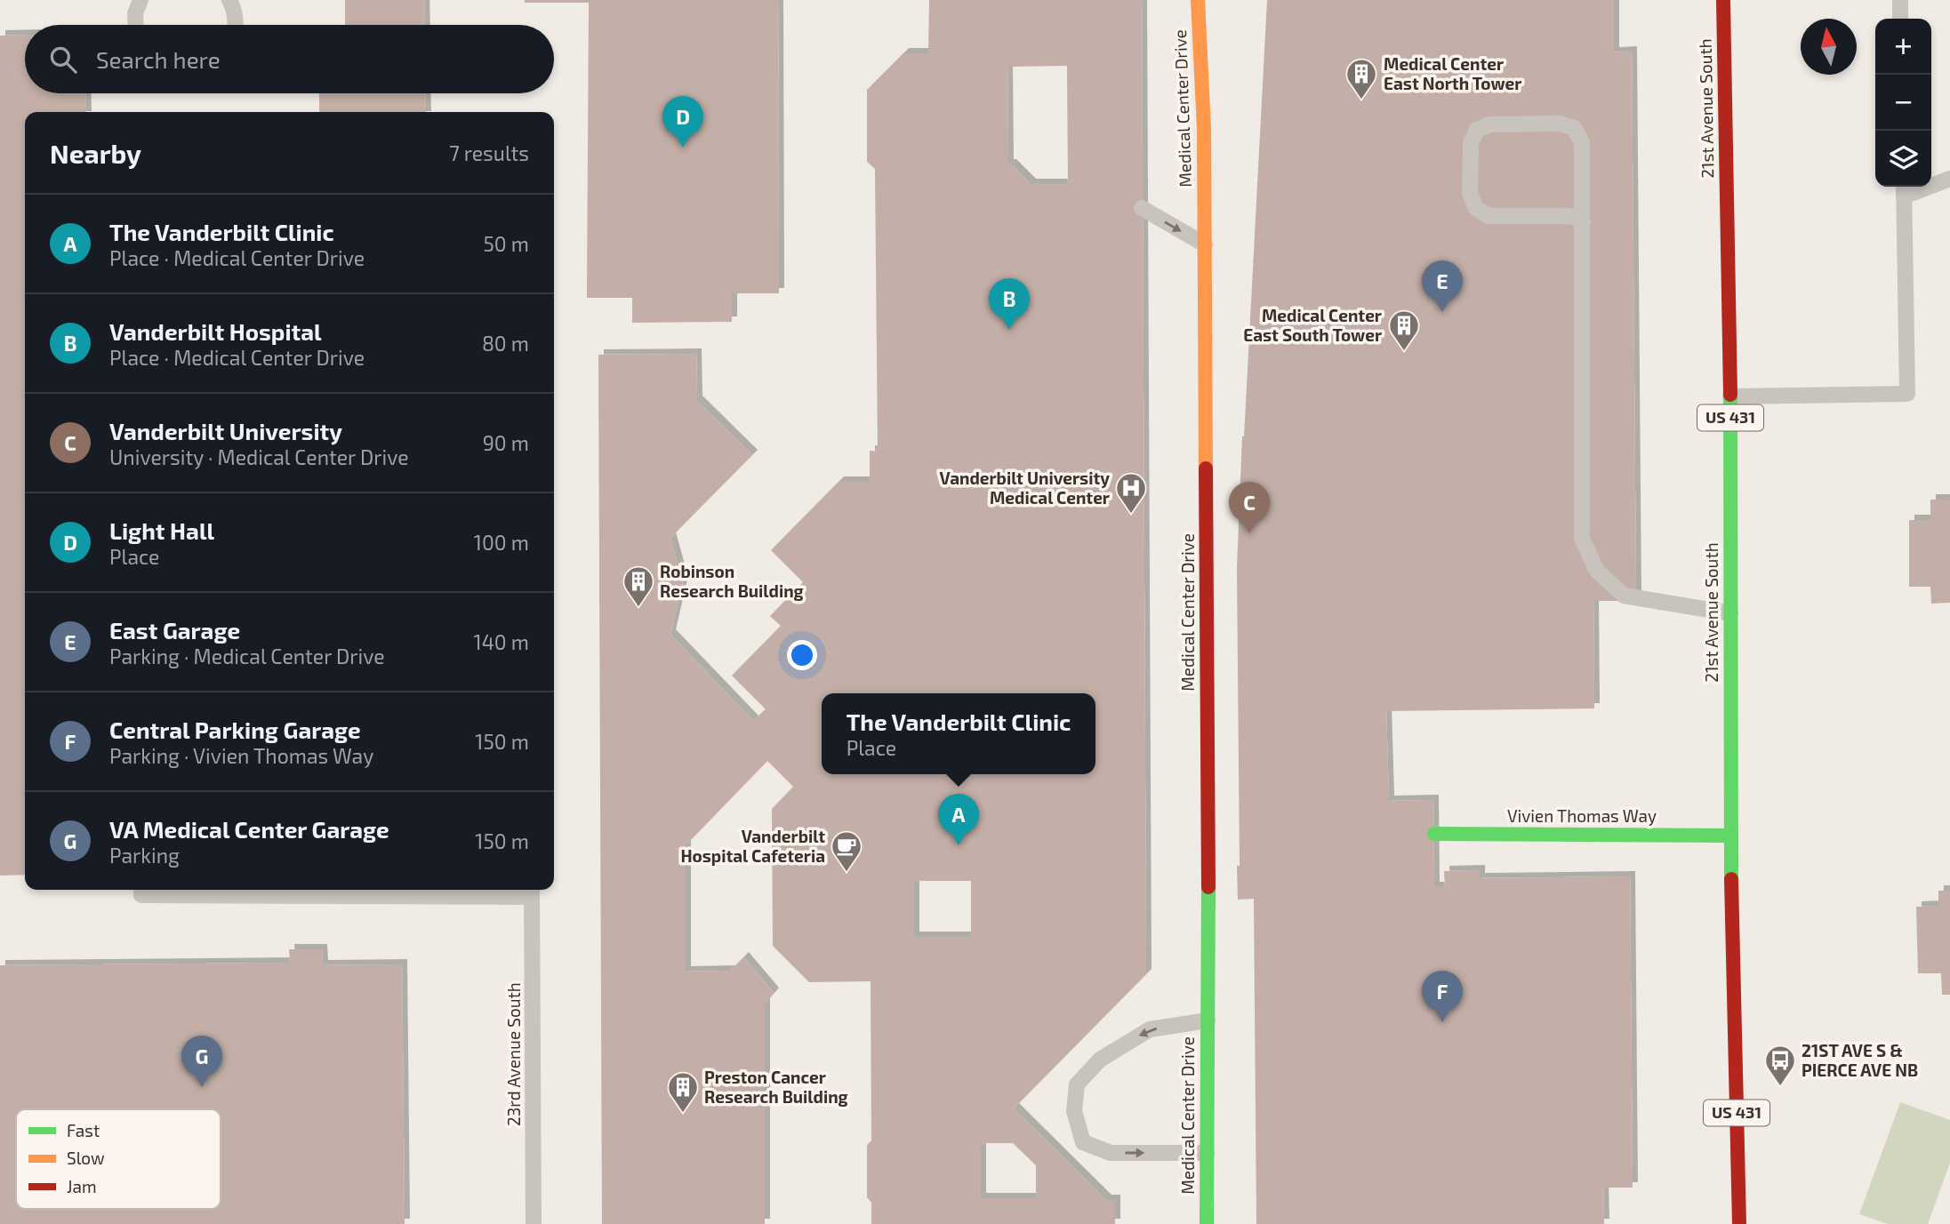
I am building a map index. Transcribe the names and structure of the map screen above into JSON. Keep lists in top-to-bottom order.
{
  "streets": {
    "street": [
      "Medical Center Drive",
      "21st Avenue South",
      "US 431",
      "Vivien Thomas Way"
    ],
    "lane": ["23rd Avenue South"]
  },
  "crossings": [
    ["21st Avenue South", "Vivien Thomas Way"]
  ],
  "places": {
    "building": [
      "Medical Center East North Tower",
      "Medical Center East South Tower",
      "Robinson Research Building",
      "Preston Cancer Research Building"
    ],
    "hospital": ["Vanderbilt University Medical Center"],
    "cafe": ["Vanderbilt Hospital Cafeteria"],
    "bus stop": ["21ST AVE S & PIERCE AVE NB"]
  },
  "legend": ["Fast", "Slow", "Jam"],
  "north": "top",
  "page": {
    "map_buttons": ["+", "−"],
    "search": "Search here",
    "pins": [
      "D",
      "E",
      "B",
      "C",
      "A",
      "F",
      "G"
    ],
    "heading": ["Nearby", "7 results"],
    "list": [
      {
        "mark": "A",
        "name": "The Vanderbilt Clinic",
        "note": "Place · Medical Center Drive",
        "value": "50 m"
      },
      {
        "mark": "B",
        "name": "Vanderbilt Hospital",
        "note": "Place · Medical Center Drive",
        "value": "80 m"
      },
      {
        "mark": "C",
        "name": "Vanderbilt University",
        "note": "University · Medical Center Drive",
        "value": "90 m"
      },
      {
        "mark": "D",
        "name": "Light Hall",
        "note": "Place",
        "value": "100 m"
      },
      {
        "mark": "E",
        "name": "East Garage",
        "note": "Parking · Medical Center Drive",
        "value": "140 m"
      },
      {
        "mark": "F",
        "name": "Central Parking Garage",
        "note": "Parking · Vivien Thomas Way",
        "value": "150 m"
      },
      {
        "mark": "G",
        "name": "VA Medical Center Garage",
        "note": "Parking",
        "value": "150 m"
      }
    ],
    "popup": ["The Vanderbilt Clinic", "Place"]
  }
}
